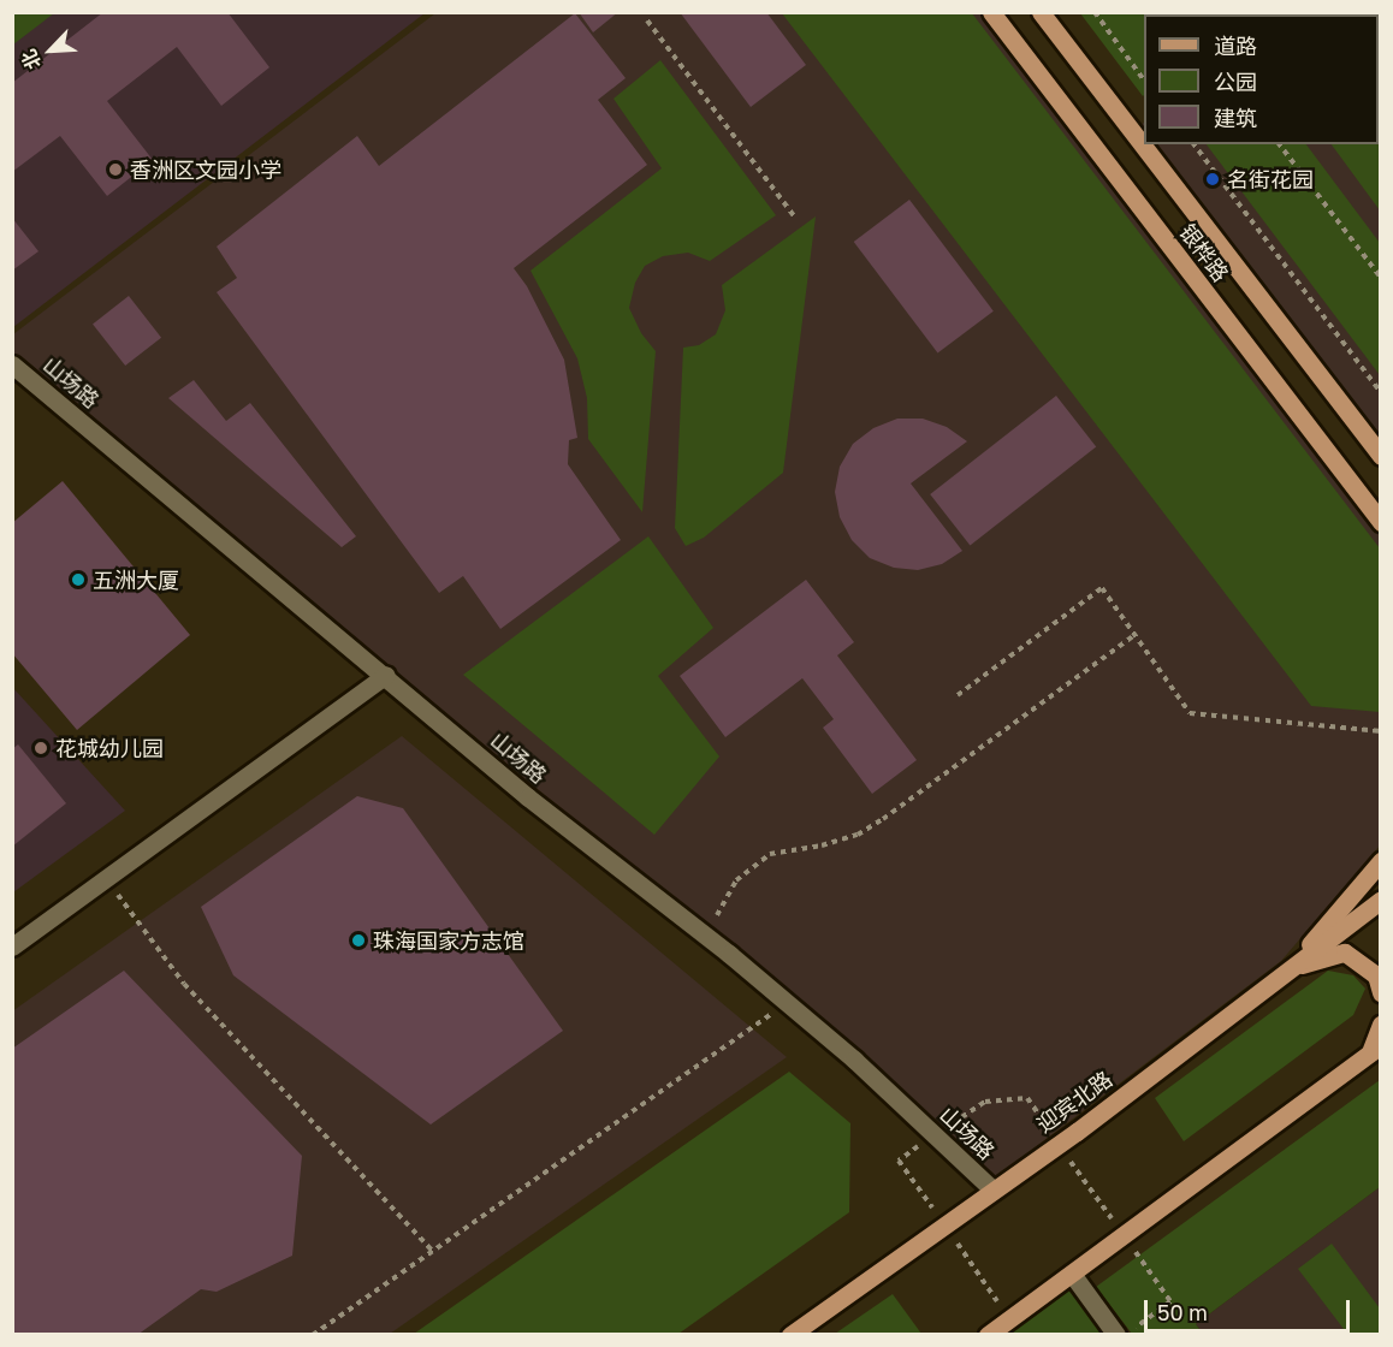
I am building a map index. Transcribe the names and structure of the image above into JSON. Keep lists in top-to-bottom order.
{
  "streets": {
    "main road": ["银桦路", "迎宾北路"],
    "street": ["山场路"]
  },
  "crossings": [
    ["山场路", "迎宾北路"]
  ],
  "places": [
    "香洲区文园小学",
    "名街花园",
    "五洲大厦",
    "花城幼儿园",
    "珠海国家方志馆"
  ],
  "legend": ["道路", "公园", "建筑"],
  "scale_bar": "50 m",
  "north": "bottom left"
}
